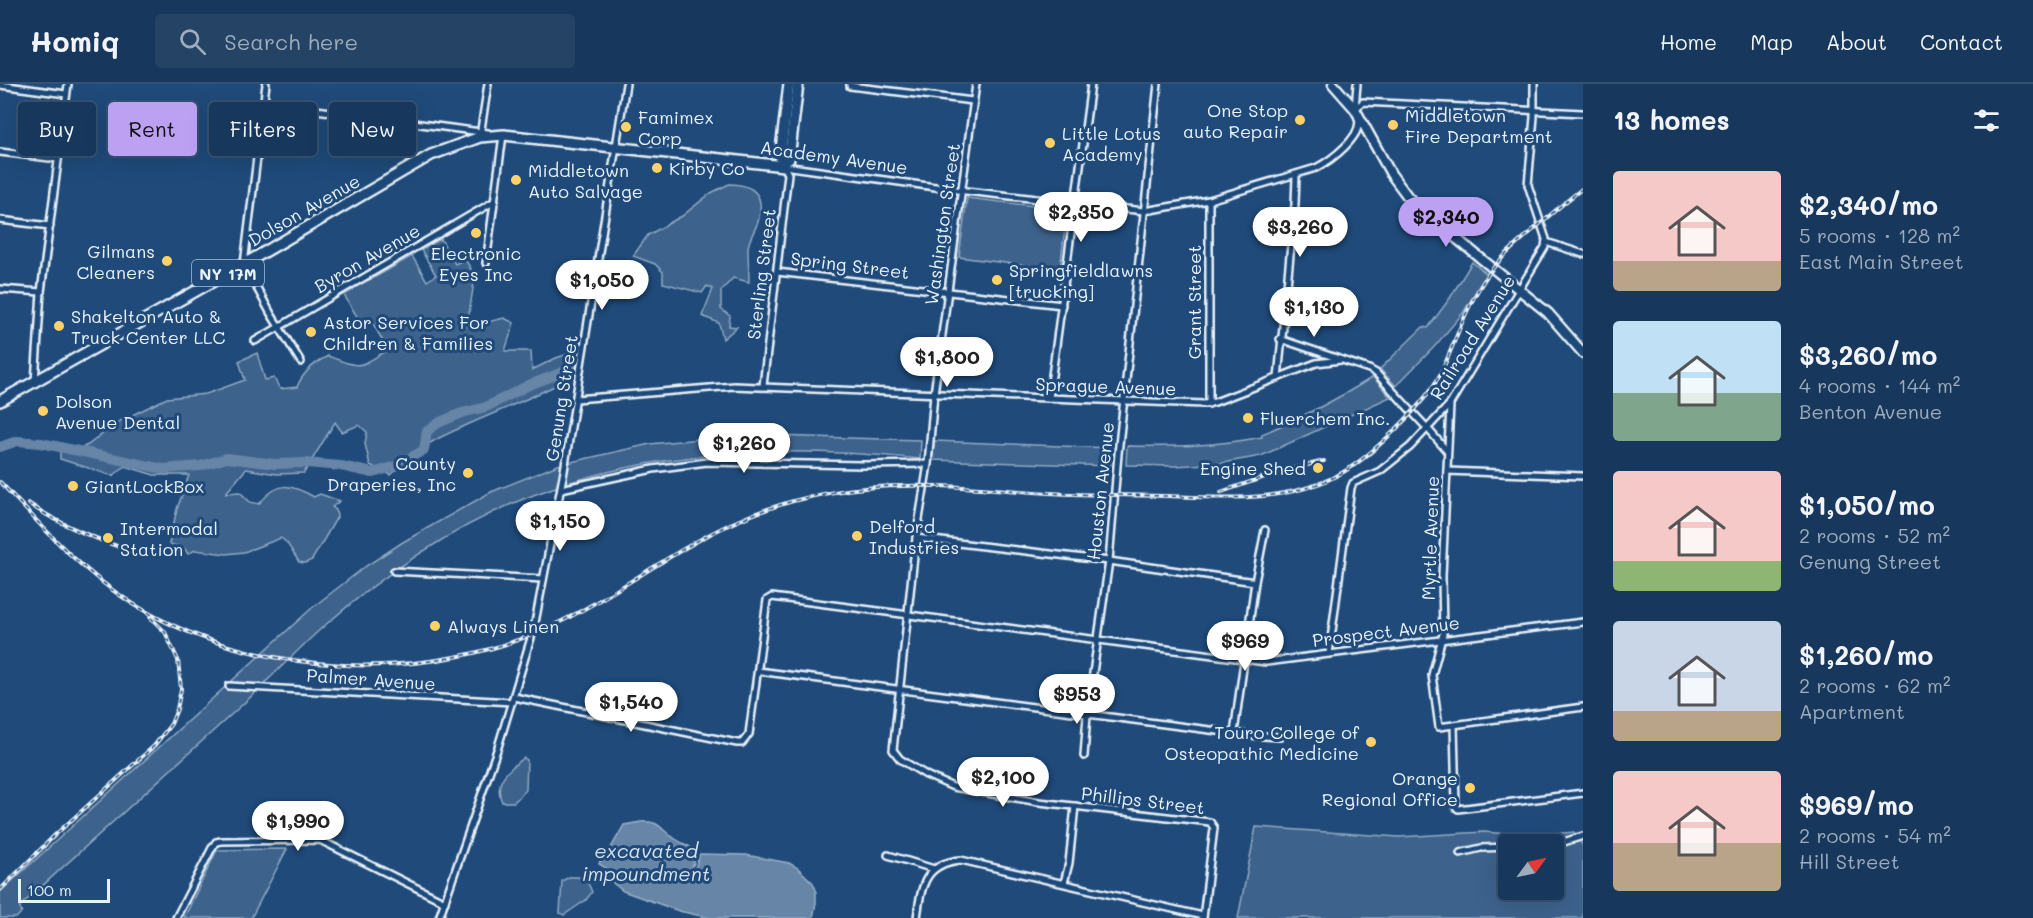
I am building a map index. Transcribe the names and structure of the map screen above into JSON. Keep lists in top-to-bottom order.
{
  "streets": {
    "main road": ["Academy Avenue", "Dolson Avenue", "NY 17M"],
    "street": [
      "Washington Street",
      "Byron Avenue",
      "Spring Street",
      "Sterling Street",
      "Grant Street",
      "Railroad Avenue",
      "Sprague Avenue",
      "Genung Street",
      "Houston Avenue",
      "Myrtle Avenue",
      "Prospect Avenue",
      "Palmer Avenue",
      "Phillips Street"
    ]
  },
  "crossings": [
    ["Academy Avenue", "Dolson Avenue"],
    ["Academy Avenue", "Washington Street"],
    ["Academy Avenue", "Sterling Street"],
    ["Academy Avenue", "Grant Street"],
    ["Academy Avenue", "Genung Street"],
    ["Academy Avenue", "Houston Avenue"],
    ["Washington Street", "Spring Street"],
    ["Washington Street", "Sprague Avenue"],
    ["Washington Street", "Prospect Avenue"],
    ["Washington Street", "Phillips Street"],
    ["Spring Street", "Sterling Street"],
    ["Sterling Street", "Sprague Avenue"],
    ["Grant Street", "Sprague Avenue"],
    ["Railroad Avenue", "Myrtle Avenue"],
    ["Railroad Avenue", "Prospect Avenue"],
    ["Sprague Avenue", "Genung Street"],
    ["Sprague Avenue", "Houston Avenue"],
    ["Genung Street", "Palmer Avenue"],
    ["Houston Avenue", "Prospect Avenue"],
    ["Myrtle Avenue", "Prospect Avenue"]
  ],
  "water": ["excavated impoundment"],
  "places": [
    "One Stop auto Repair",
    "Middletown Fire Department",
    "Famimex Corp",
    "Little Lotus Academy",
    "Kirby Co",
    "Middletown Auto Salvage",
    "Electronic Eyes Inc",
    "Gilmans Cleaners",
    "Springfieldlawns [trucking]",
    "Shakelton Auto & Truck Center LLC",
    "Astor Services For Children & Families",
    "Dolson Avenue Dental",
    "Fluerchem Inc.",
    "Engine Shed",
    "County Draperies, Inc",
    "GiantLockBox",
    "Delford Industries",
    "Intermodal Station",
    "Always Linen",
    "Touro College of Osteopathic Medicine",
    "Orange Regional Office"
  ],
  "scale_bar": "100 m",
  "north": "top right",
  "page": {
    "header": "Homiq",
    "search": "Search here",
    "nav": [
      "Home",
      "Map",
      "About",
      "Contact"
    ],
    "heading": "13 homes",
    "chip": [
      "Buy",
      "Rent",
      "Filters",
      "New"
    ],
    "list": [
      {
        "name": "$2,340/mo",
        "note": "5 rooms · 128 m² · East Main Street"
      },
      {
        "name": "$3,260/mo",
        "note": "4 rooms · 144 m² · Benton Avenue"
      },
      {
        "name": "$1,050/mo",
        "note": "2 rooms · 52 m² · Genung Street"
      },
      {
        "name": "$1,260/mo",
        "note": "2 rooms · 62 m² · Apartment"
      },
      {
        "name": "$969/mo",
        "note": "2 rooms · 54 m² · Hill Street"
      }
    ],
    "price": [
      "$2,350",
      "$2,340",
      "$3,260",
      "$1,050",
      "$1,130",
      "$1,800",
      "$1,260",
      "$1,150",
      "$969",
      "$953",
      "$1,540",
      "$2,100",
      "$1,990"
    ],
    "scale": "100 m"
  }
}
